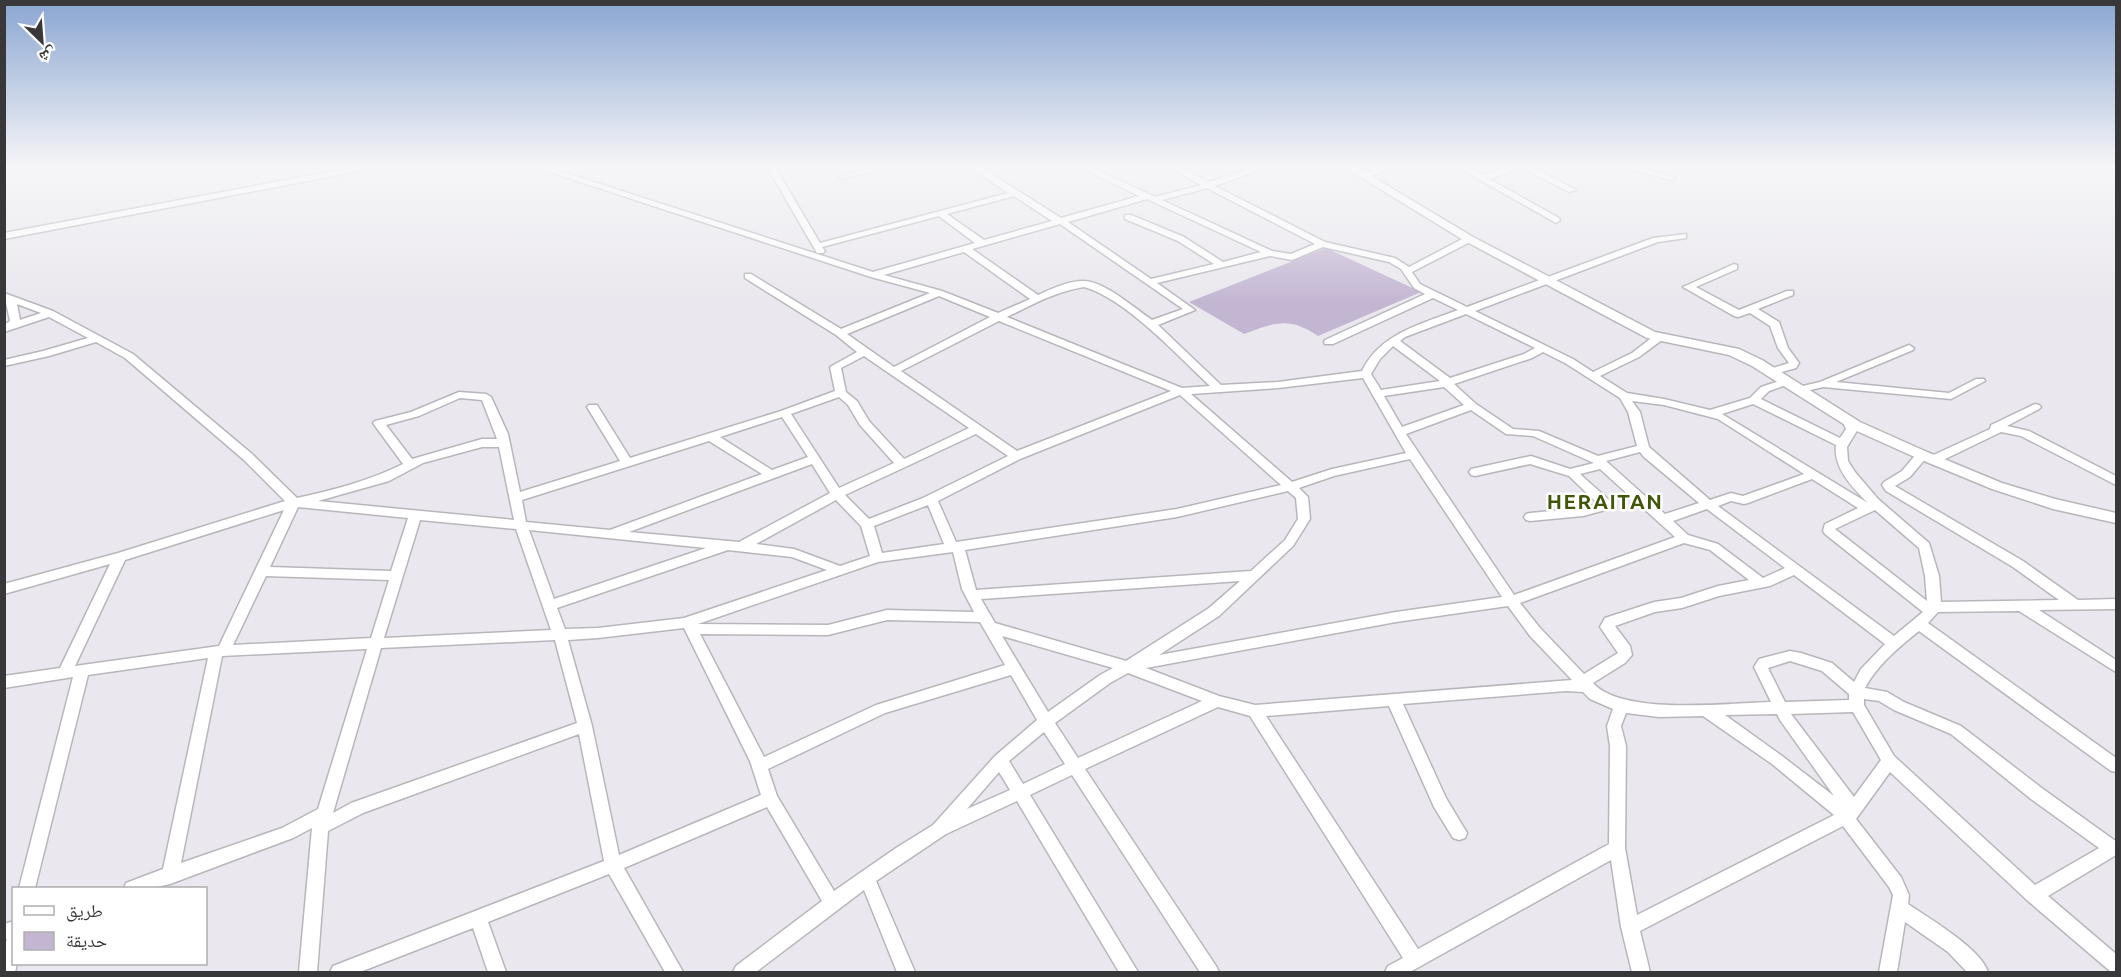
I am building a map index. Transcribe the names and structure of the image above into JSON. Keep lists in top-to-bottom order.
{
  "districts": ["HERAITAN"],
  "legend": ["طريق", "حديقة"],
  "north": "bottom right"
}
